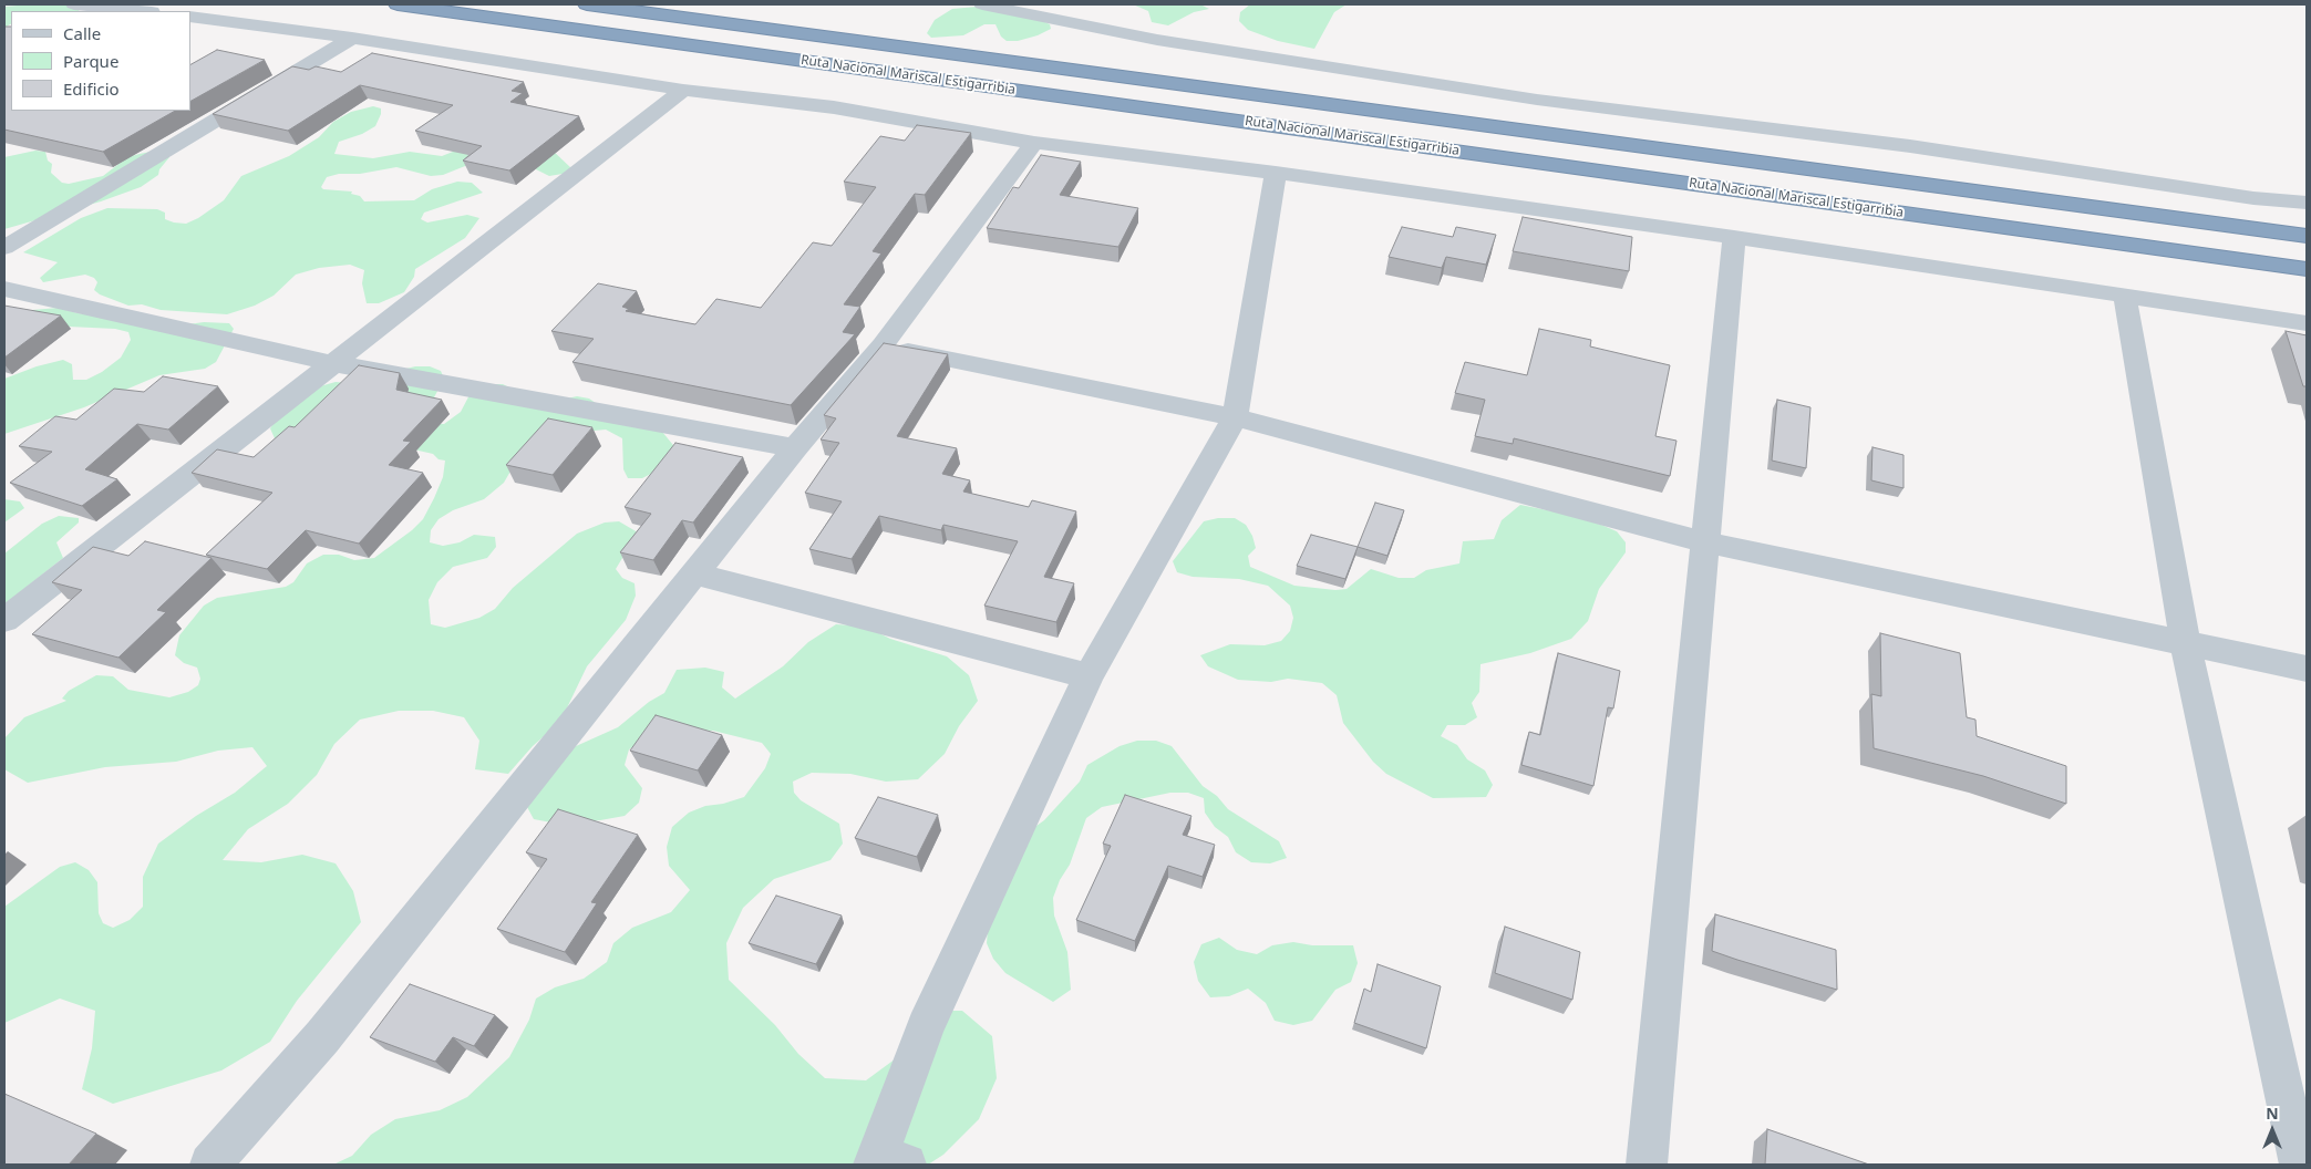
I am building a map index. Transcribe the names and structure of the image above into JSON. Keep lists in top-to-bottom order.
{
  "streets": {
    "highway": ["Ruta Nacional Mariscal Estigarribia"]
  },
  "legend": ["Calle", "Parque", "Edificio"],
  "north": "top"
}
